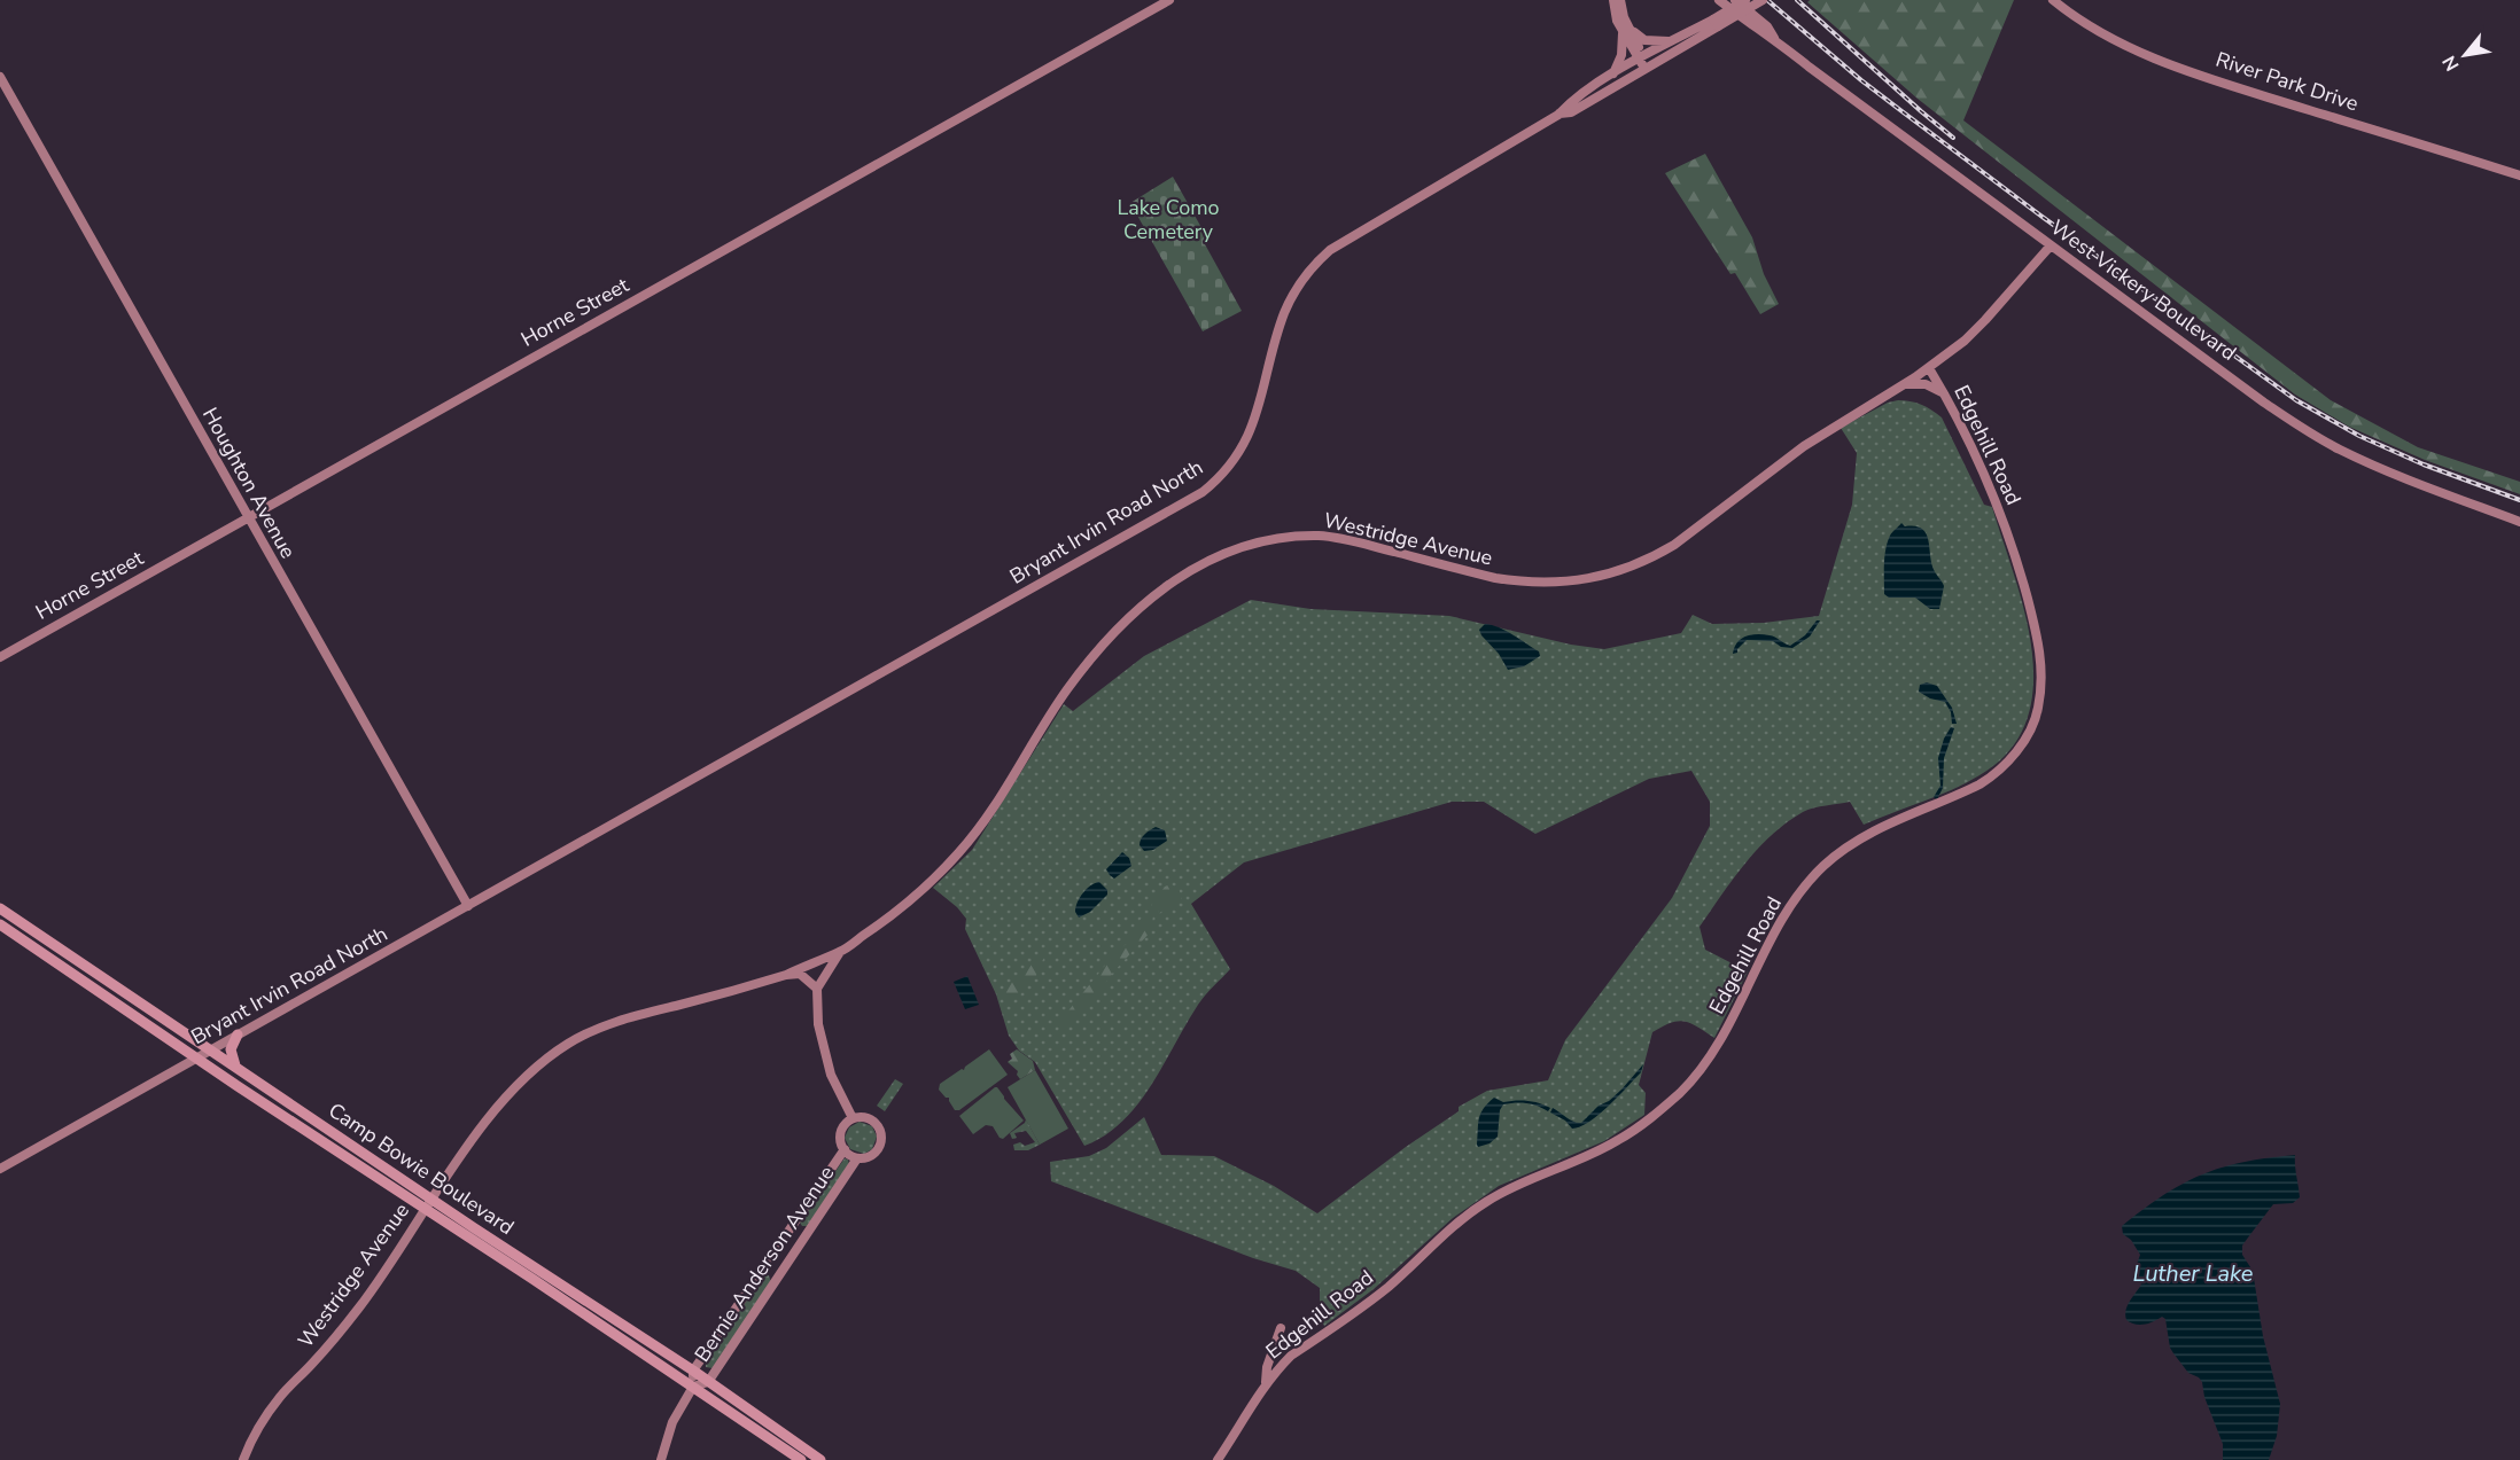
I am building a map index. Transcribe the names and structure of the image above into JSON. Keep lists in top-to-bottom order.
{
  "streets": {
    "main road": ["Camp Bowie Boulevard"],
    "street": [
      "River Park Drive",
      "West Vickery Boulevard",
      "Horne Street",
      "Edgehill Road",
      "Houghton Avenue",
      "Bryant Irvin Road North",
      "Westridge Avenue",
      "Bernie Anderson Avenue"
    ]
  },
  "crossings": [
    ["West Vickery Boulevard", "Westridge Avenue"],
    ["Horne Street", "Houghton Avenue"],
    ["Edgehill Road", "Westridge Avenue"],
    ["Houghton Avenue", "Bryant Irvin Road North"],
    ["Bryant Irvin Road North", "Camp Bowie Boulevard"],
    ["Westridge Avenue", "Camp Bowie Boulevard"],
    ["Camp Bowie Boulevard", "Bernie Anderson Avenue"]
  ],
  "water": ["Luther Lake"],
  "parks": ["Lake Como Cemetery"],
  "north": "bottom left"
}
